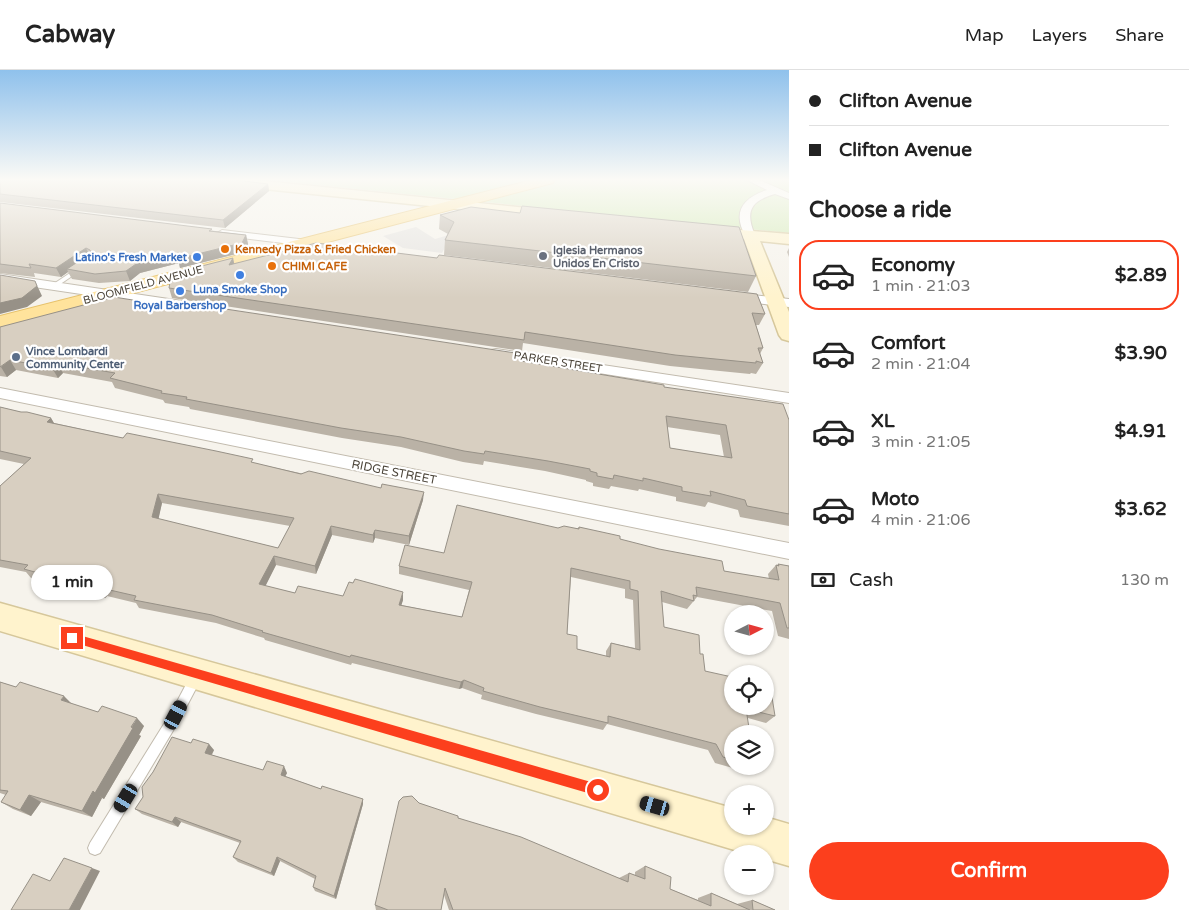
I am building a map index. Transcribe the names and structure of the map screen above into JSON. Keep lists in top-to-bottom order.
{
  "streets": {
    "main road": ["BLOOMFIELD AVENUE"],
    "street": ["PARKER STREET", "RIDGE STREET"]
  },
  "places": [
    "Kennedy Pizza & Fried Chicken",
    "Iglesia Hermanos Unidos En Cristo",
    "Latino's Fresh Market",
    "CHIMI CAFE",
    "Luna Smoke Shop",
    "Royal Barbershop",
    "Vince Lombardi Community Center"
  ],
  "north": "right",
  "page": {
    "header": "Cabway",
    "nav": ["Map", "Layers", "Share"],
    "banner": ["Clifton Avenue", "Clifton Avenue"],
    "heading": "Choose a ride",
    "list": [
      {
        "name": "Economy",
        "note": "1 min · 21:03",
        "value": "$2.89"
      },
      {
        "name": "Comfort",
        "note": "2 min · 21:04",
        "value": "$3.90"
      },
      {
        "name": "XL",
        "note": "3 min · 21:05",
        "value": "$4.91"
      },
      {
        "name": "Moto",
        "note": "4 min · 21:06",
        "value": "$3.62"
      }
    ],
    "pay": ["Cash", "130 m"],
    "bubble": "1 min",
    "map_buttons": ["+", "−"],
    "buttons": "Confirm"
  }
}
